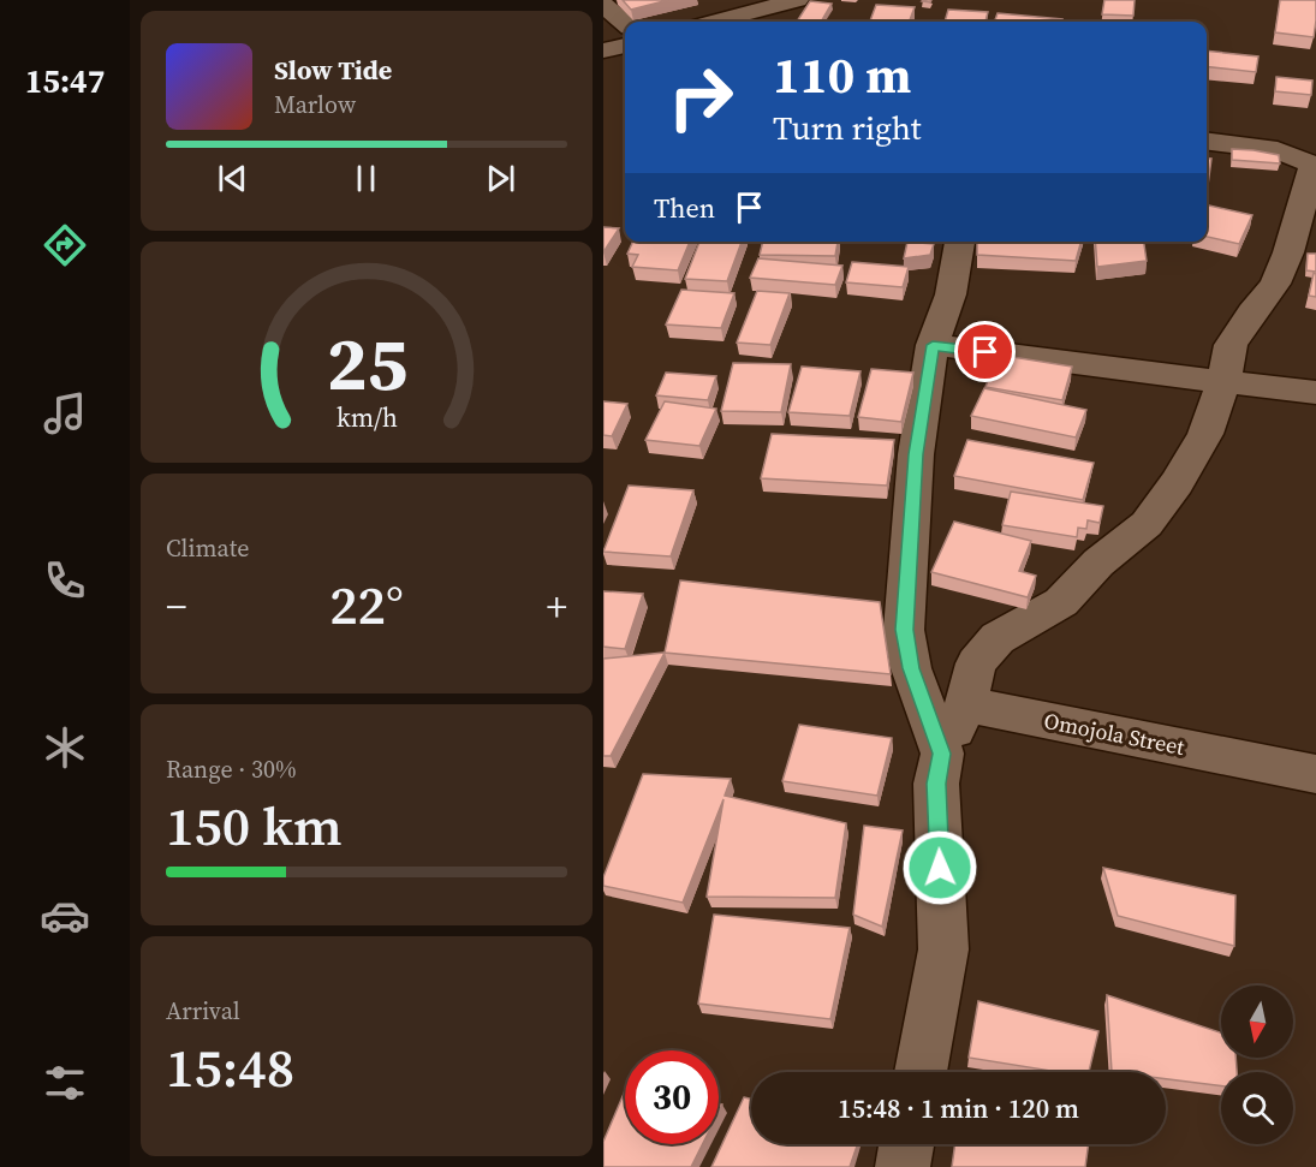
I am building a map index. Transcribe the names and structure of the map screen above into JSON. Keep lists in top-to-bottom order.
{
  "streets": {
    "street": ["Omojola Street"]
  },
  "north": "bottom",
  "page": {
    "tabs": "15:47",
    "turn": ["110 m", "Turn right"],
    "song": ["Slow Tide", "Marlow"],
    "then": "Then",
    "tile": [
      "Climate",
      ["Range · 30%", "150 km"],
      ["Arrival", "15:48"]
    ],
    "heat": ["−", "22°", "+"],
    "limit": "30",
    "trip": "15:48 · 1 min · 120 m",
    "gauge": ["25", "km/h"]
  }
}
